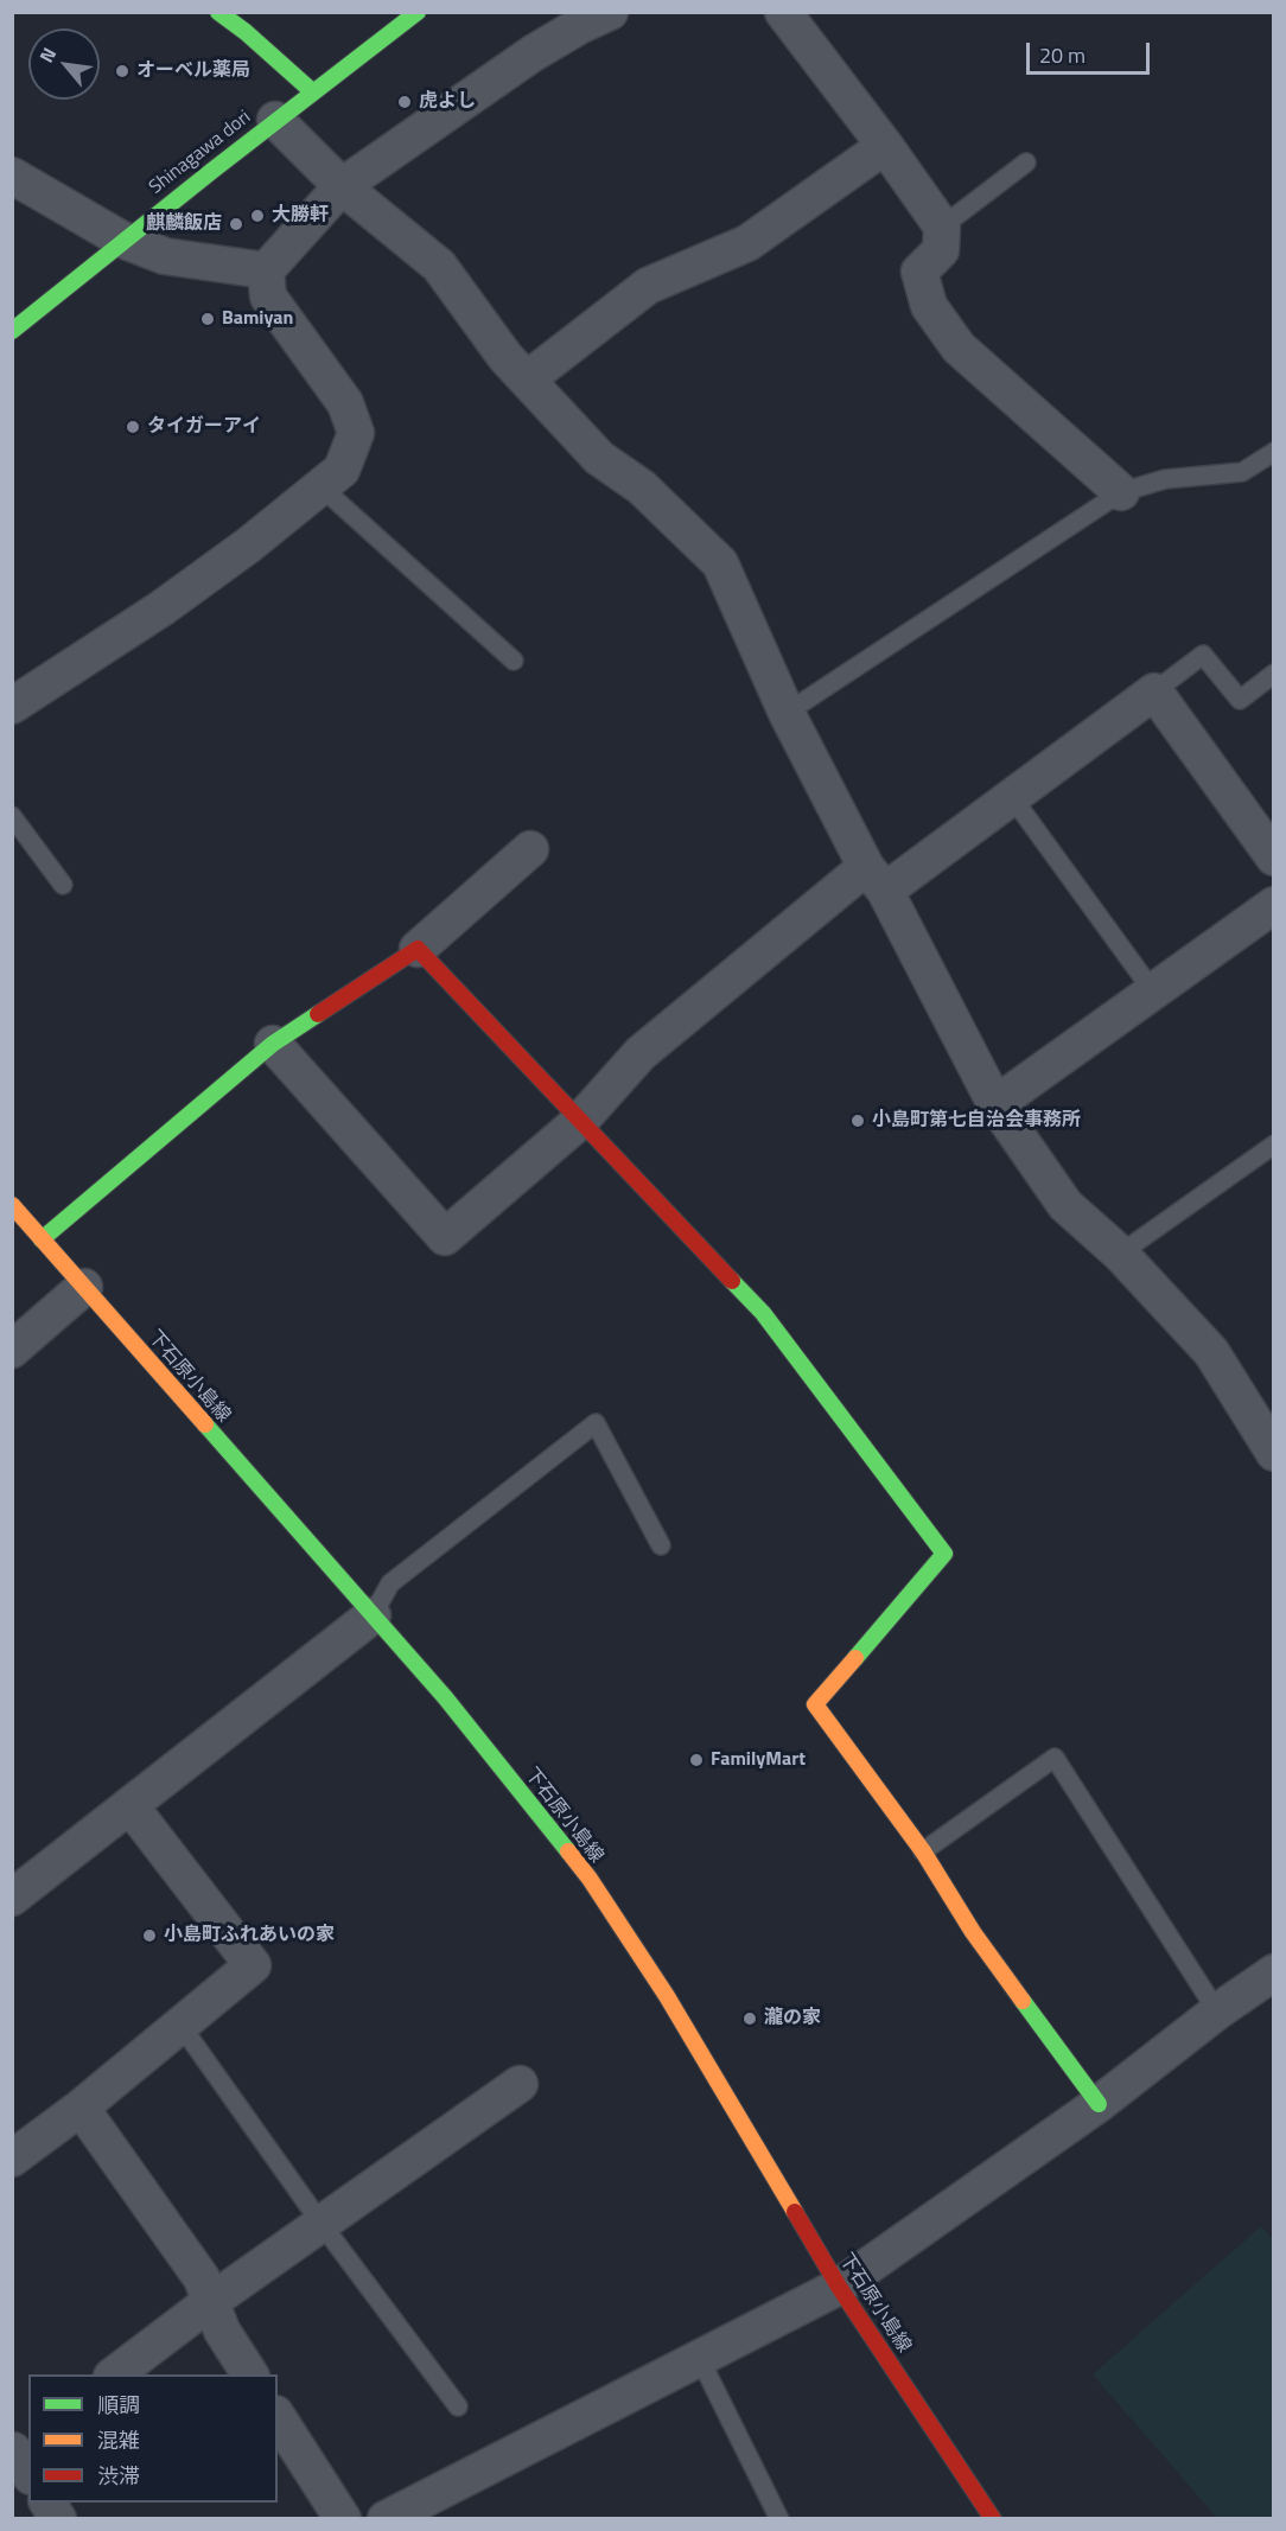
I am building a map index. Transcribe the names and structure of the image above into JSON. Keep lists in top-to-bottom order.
{
  "streets": {
    "street": ["Shinagawa dori", "下石原小島線"]
  },
  "places": [
    "オーベル薬局",
    "虎よし",
    "大勝軒",
    "麒麟飯店",
    "Bamiyan",
    "タイガーアイ",
    "小島町第七自治会事務所",
    "FamilyMart",
    "小島町ふれあいの家",
    "瀧の家"
  ],
  "legend": ["順調", "混雑", "渋滞"],
  "scale_bar": "20 m",
  "north": "top left"
}
